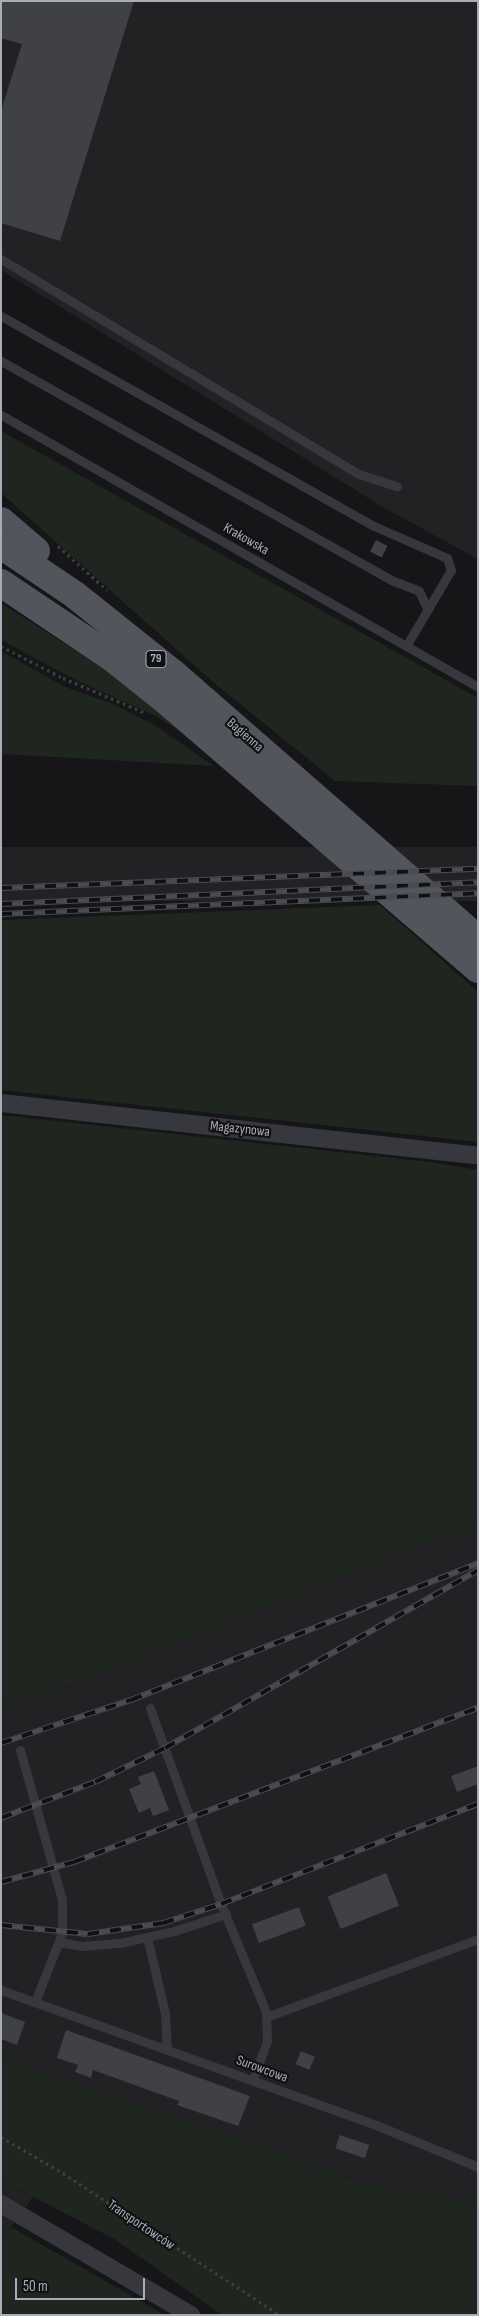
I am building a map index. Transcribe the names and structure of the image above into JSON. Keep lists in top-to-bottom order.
{
  "streets": {
    "main road": ["79", "Bagienna"],
    "street": ["Magazynowa"],
    "lane": ["Krakowska", "Surowcowa"],
    "path": ["Transportowców"]
  },
  "scale_bar": "50 m"
}
